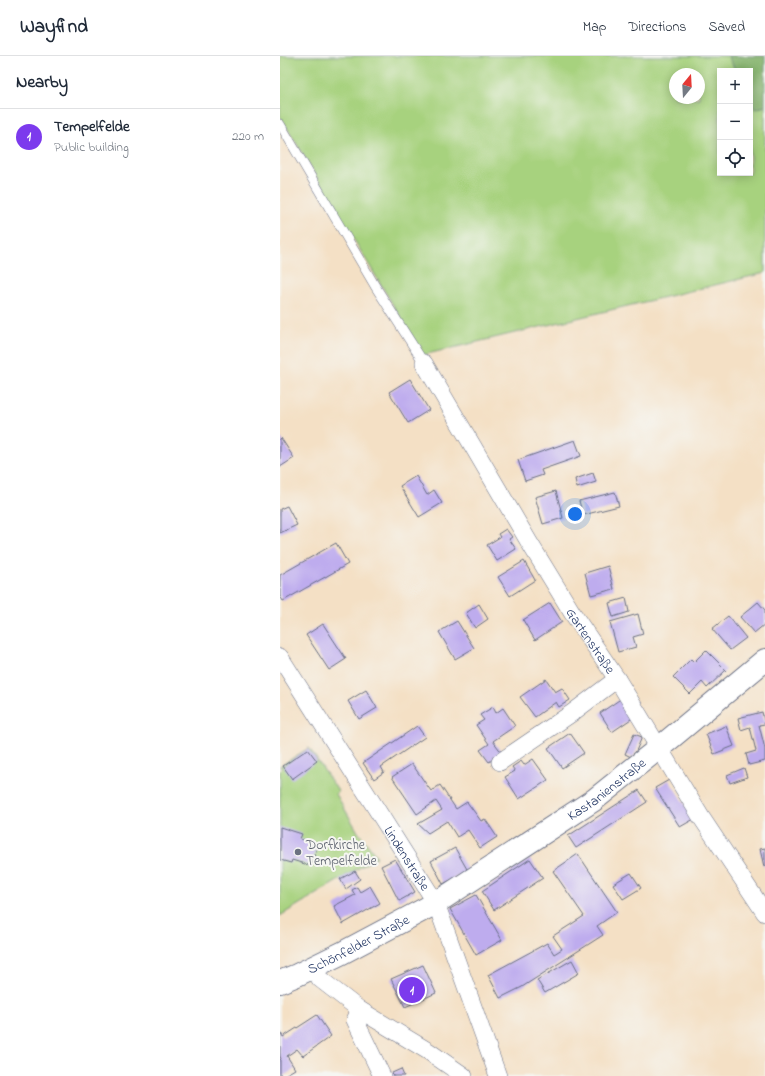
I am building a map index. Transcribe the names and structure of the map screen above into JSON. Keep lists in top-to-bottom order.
{
  "streets": {
    "street": [
      "Gartenstraße",
      "Kastanienstraße",
      "Lindenstraße",
      "Schönfelder Straße"
    ]
  },
  "crossings": [
    ["Gartenstraße", "Kastanienstraße"],
    ["Kastanienstraße", "Lindenstraße"],
    ["Kastanienstraße", "Schönfelder Straße"],
    ["Lindenstraße", "Schönfelder Straße"]
  ],
  "places": ["Dorfkirche Tempelfelde"],
  "north": "top",
  "page": {
    "header": "Wayfind",
    "nav": ["Map", "Directions", "Saved"],
    "heading": "Nearby",
    "map_buttons": ["+", "−"],
    "list": [
      {
        "mark": "1",
        "name": "Tempelfelde",
        "note": "Public building",
        "value": "220 m"
      }
    ],
    "pins": "1"
  }
}
